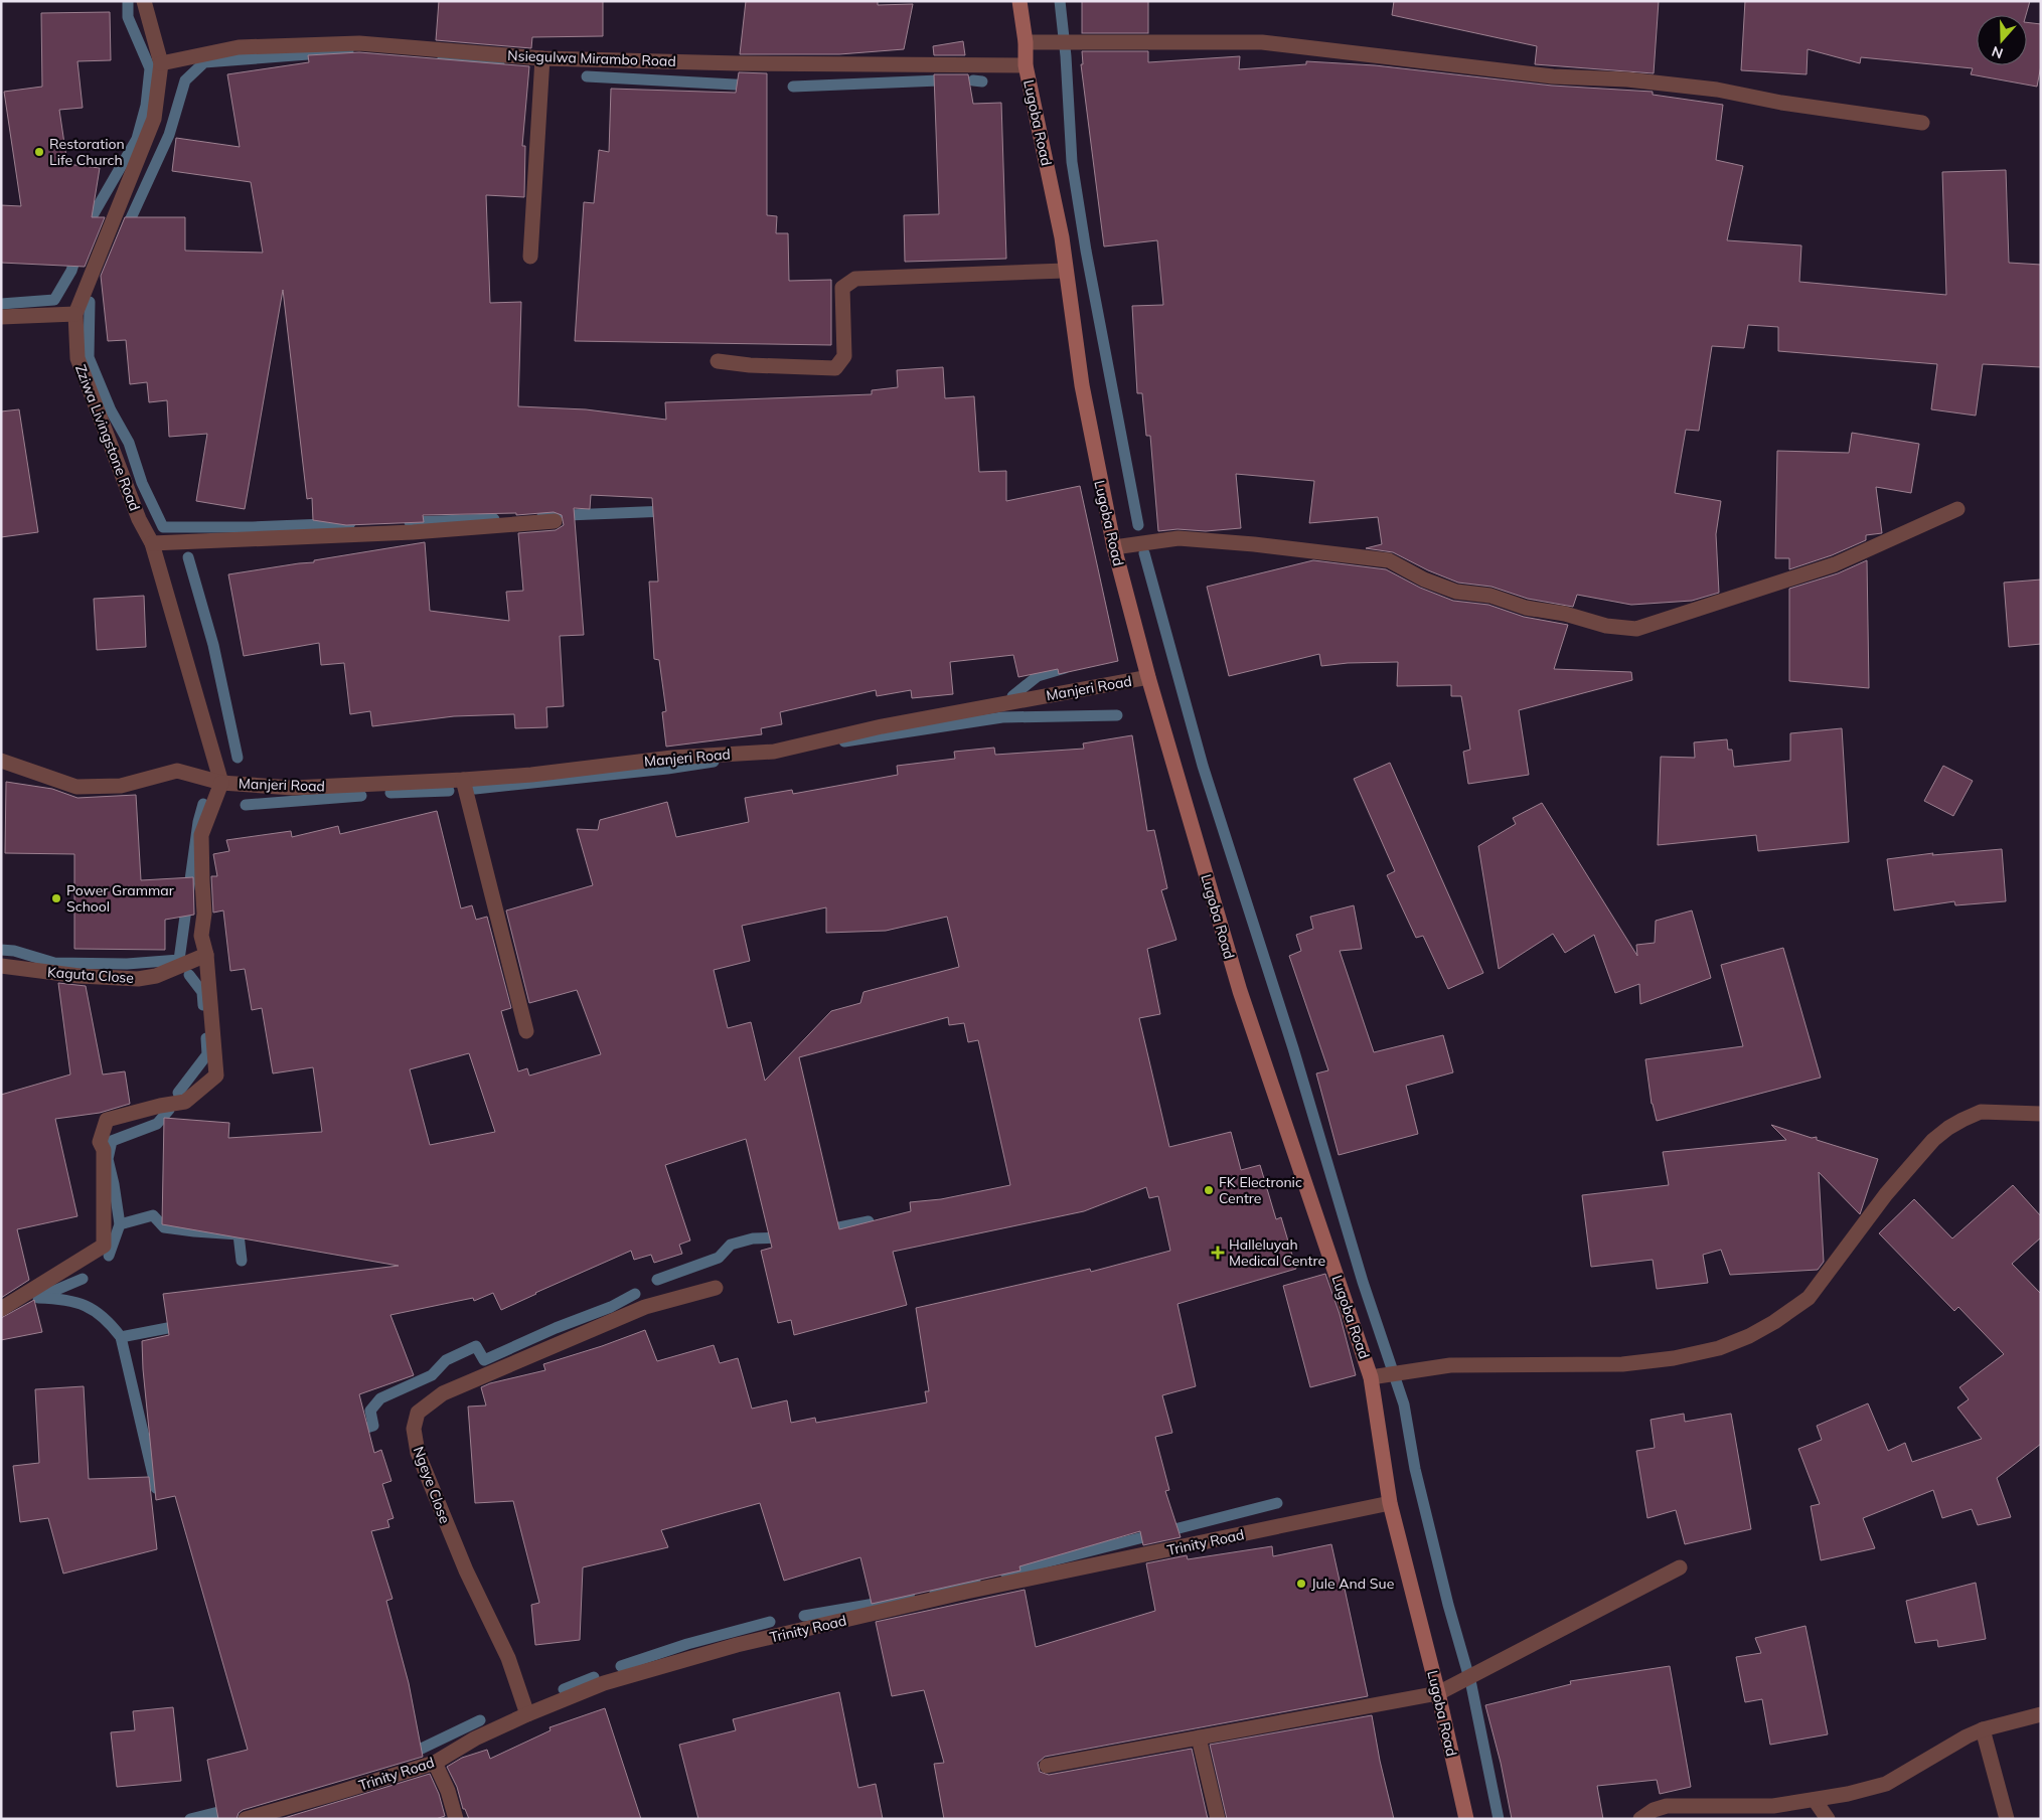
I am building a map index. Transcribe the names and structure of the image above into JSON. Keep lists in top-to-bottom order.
{
  "streets": {
    "street": [
      "Nsiegulwa Mirambo Road",
      "Lugoba Road",
      "Zziwa Livingstone Road",
      "Manjeri Road",
      "Kaguta Close",
      "Ngeye Close",
      "Trinity Road"
    ]
  },
  "crossings": [
    ["Nsiegulwa Mirambo Road", "Lugoba Road"],
    ["Nsiegulwa Mirambo Road", "Zziwa Livingstone Road"],
    ["Lugoba Road", "Manjeri Road"],
    ["Lugoba Road", "Trinity Road"],
    ["Zziwa Livingstone Road", "Manjeri Road"],
    ["Ngeye Close", "Trinity Road"]
  ],
  "places": {
    "other": [
      "Restoration Life Church",
      "Power Grammar School",
      "FK Electronic Centre",
      "Jule And Sue"
    ],
    "health": ["Halleluyah Medical Centre"]
  },
  "north": "bottom"
}
